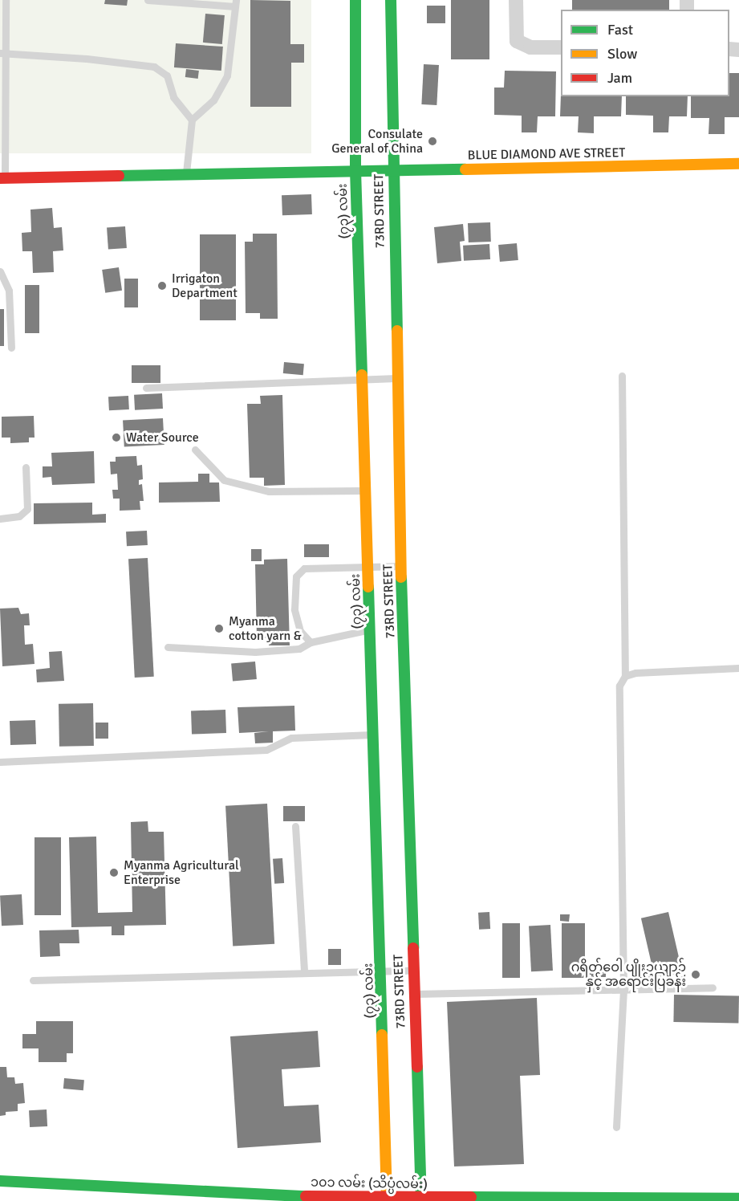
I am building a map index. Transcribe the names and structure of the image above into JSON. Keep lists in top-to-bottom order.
{
  "streets": {
    "main road": [
      "BLUE DIAMOND AVE STREET",
      "(၇၃) လမ်း",
      "73RD STREET",
      "၁၀၁ လမ်း (သိပ္ပံလမ်း)"
    ]
  },
  "crossings": [
    ["BLUE DIAMOND AVE STREET", "(၇၃) လမ်း"],
    ["BLUE DIAMOND AVE STREET", "73RD STREET"],
    ["(၇၃) လမ်း", "၁၀၁ လမ်း (သိပ္ပံလမ်း)"],
    ["73RD STREET", "၁၀၁ လမ်း (သိပ္ပံလမ်း)"]
  ],
  "places": [
    "Consulate General of China",
    "Irrigaton Department",
    "Water Source",
    "Myanma cotton yarn &",
    "Myanma Agricultural Enterprise",
    "ဂရိတ်ဝေါ ပျိုးဥယျာဉ် နှင့် အရောင်းပြခန်း"
  ],
  "legend": ["Fast", "Slow", "Jam"]
}
